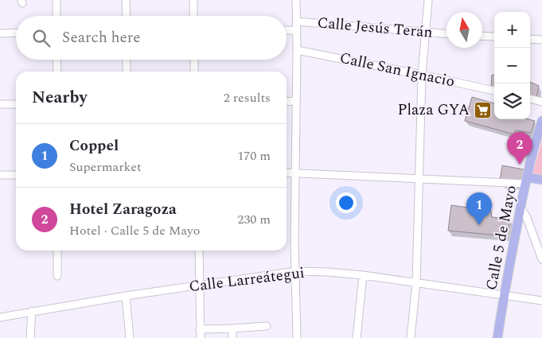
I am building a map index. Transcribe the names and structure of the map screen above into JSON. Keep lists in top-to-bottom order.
{
  "streets": {
    "main road": ["Calle 5 de Mayo"],
    "street": ["Calle Jesús Terán", "Calle San Ignacio", "Calle Larreátegui"]
  },
  "crossings": [
    ["Calle 5 de Mayo", "Calle Larreátegui"]
  ],
  "places": {
    "supermarket": ["Plaza GYA"]
  },
  "north": "top",
  "page": {
    "map_buttons": ["+", "−"],
    "search": "Search here",
    "heading": ["Nearby", "2 results"],
    "list": [
      {
        "mark": "1",
        "name": "Coppel",
        "note": "Supermarket",
        "value": "170 m"
      },
      {
        "mark": "2",
        "name": "Hotel Zaragoza",
        "note": "Hotel · Calle 5 de Mayo",
        "value": "230 m"
      }
    ],
    "pins": ["2", "1"]
  }
}
